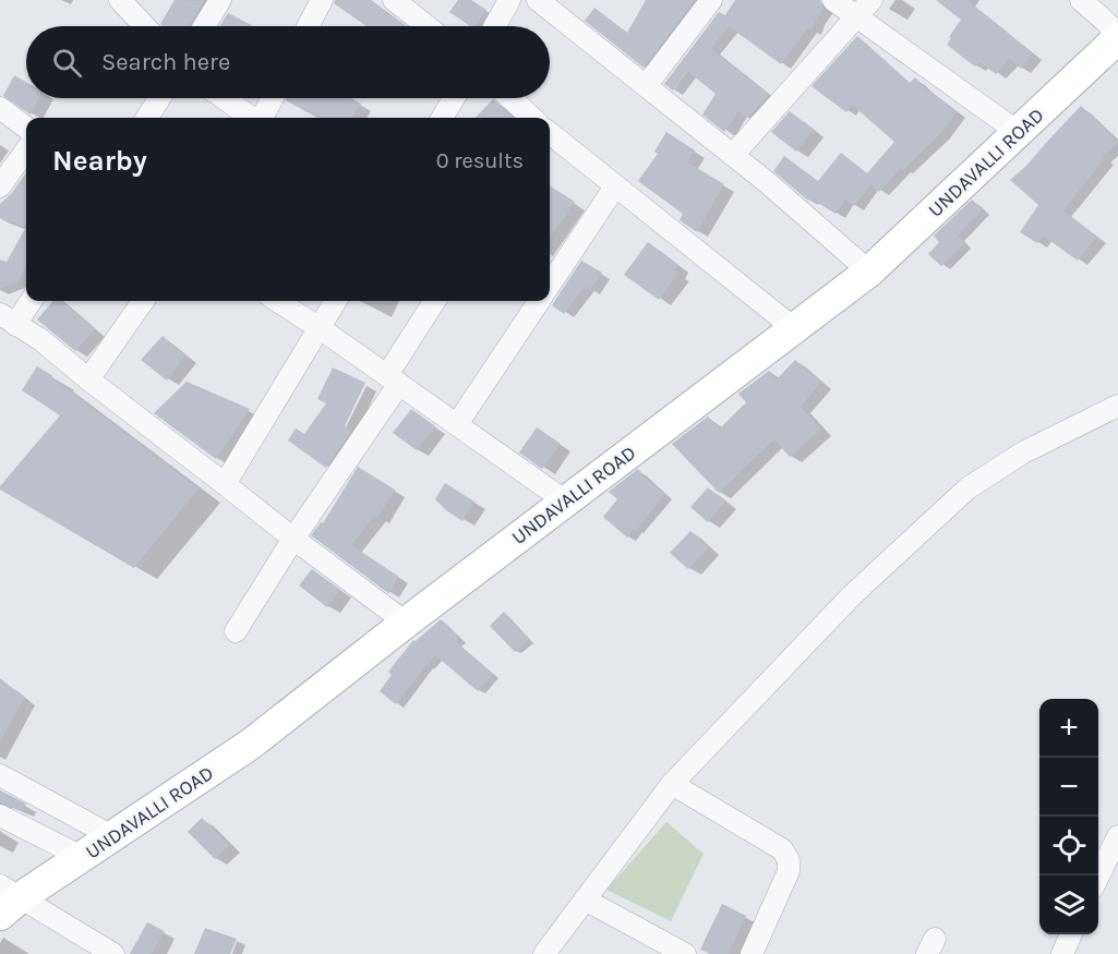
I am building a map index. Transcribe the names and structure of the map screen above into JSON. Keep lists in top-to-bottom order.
{
  "streets": {
    "main road": ["UNDAVALLI ROAD"]
  },
  "page": {
    "search": "Search here",
    "heading": ["Nearby", "0 results"],
    "map_buttons": ["+", "−"]
  }
}
